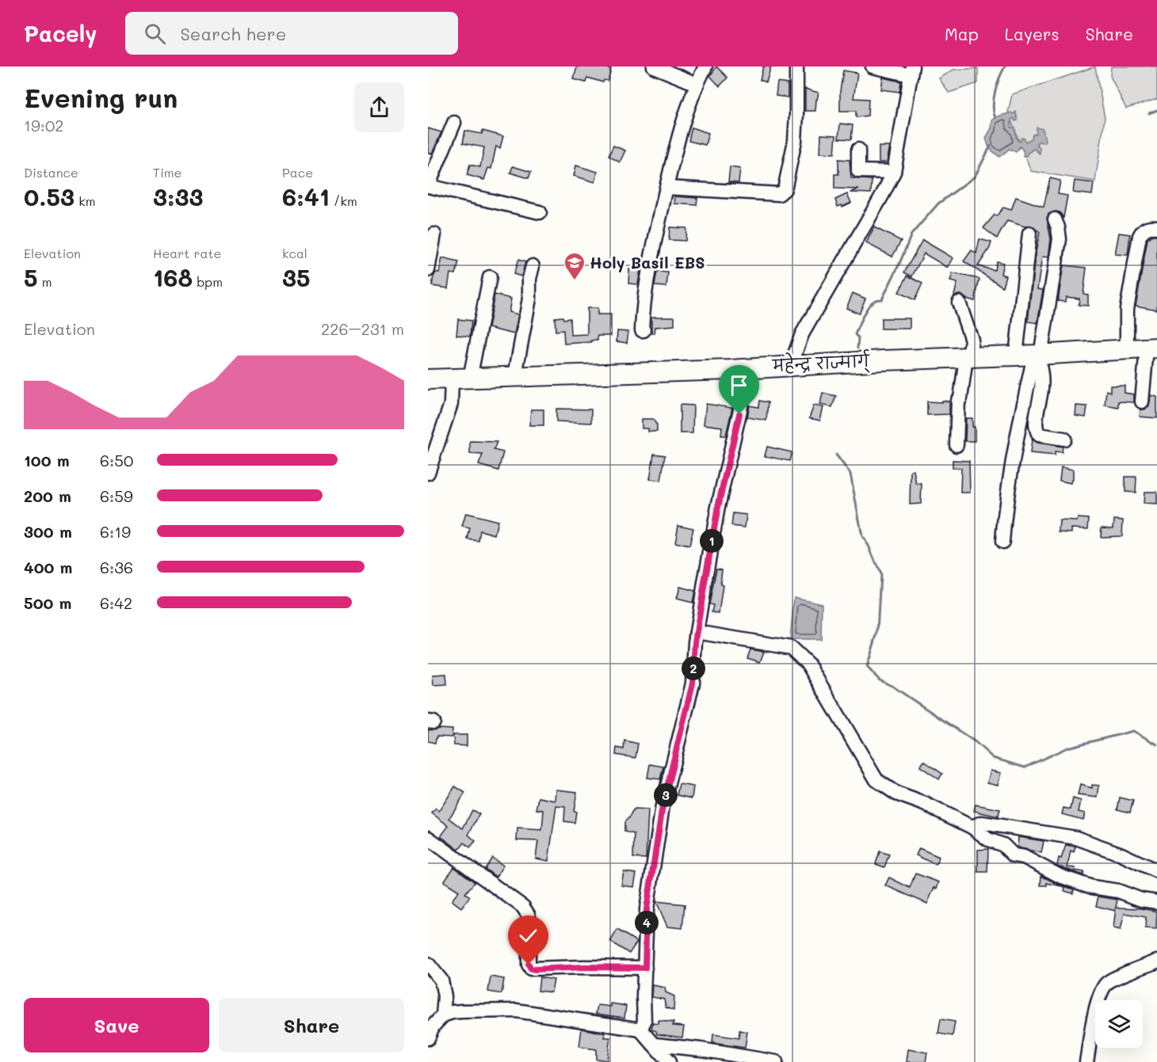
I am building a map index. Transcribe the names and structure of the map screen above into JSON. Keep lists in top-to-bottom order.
{
  "streets": {
    "highway": ["महेन्द्र राज्मार्ग्"]
  },
  "places": {
    "school or university": ["Holy Basil EBS"]
  },
  "page": {
    "header": "Pacely",
    "search": "Search here",
    "nav": ["Map", "Layers", "Share"],
    "heading": ["Evening run", "19:02"],
    "stats": [
      ["Distance", "0.53 km"],
      ["Time", "3:33"],
      ["Pace", "6:41 /km"],
      ["Elevation", "5 m"],
      ["Heart rate", "168 bpm"],
      ["kcal", "35"]
    ],
    "chart": ["Elevation", "226–231 m"],
    "list": [
      {
        "name": "100 m",
        "note": "6:50"
      },
      {
        "name": "200 m",
        "note": "6:59"
      },
      {
        "name": "300 m",
        "note": "6:19"
      },
      {
        "name": "400 m",
        "note": "6:36"
      },
      {
        "name": "500 m",
        "note": "6:42"
      }
    ],
    "pins": [
      "1",
      "2",
      "3",
      "4"
    ],
    "buttons": ["Save", "Share"]
  }
}
